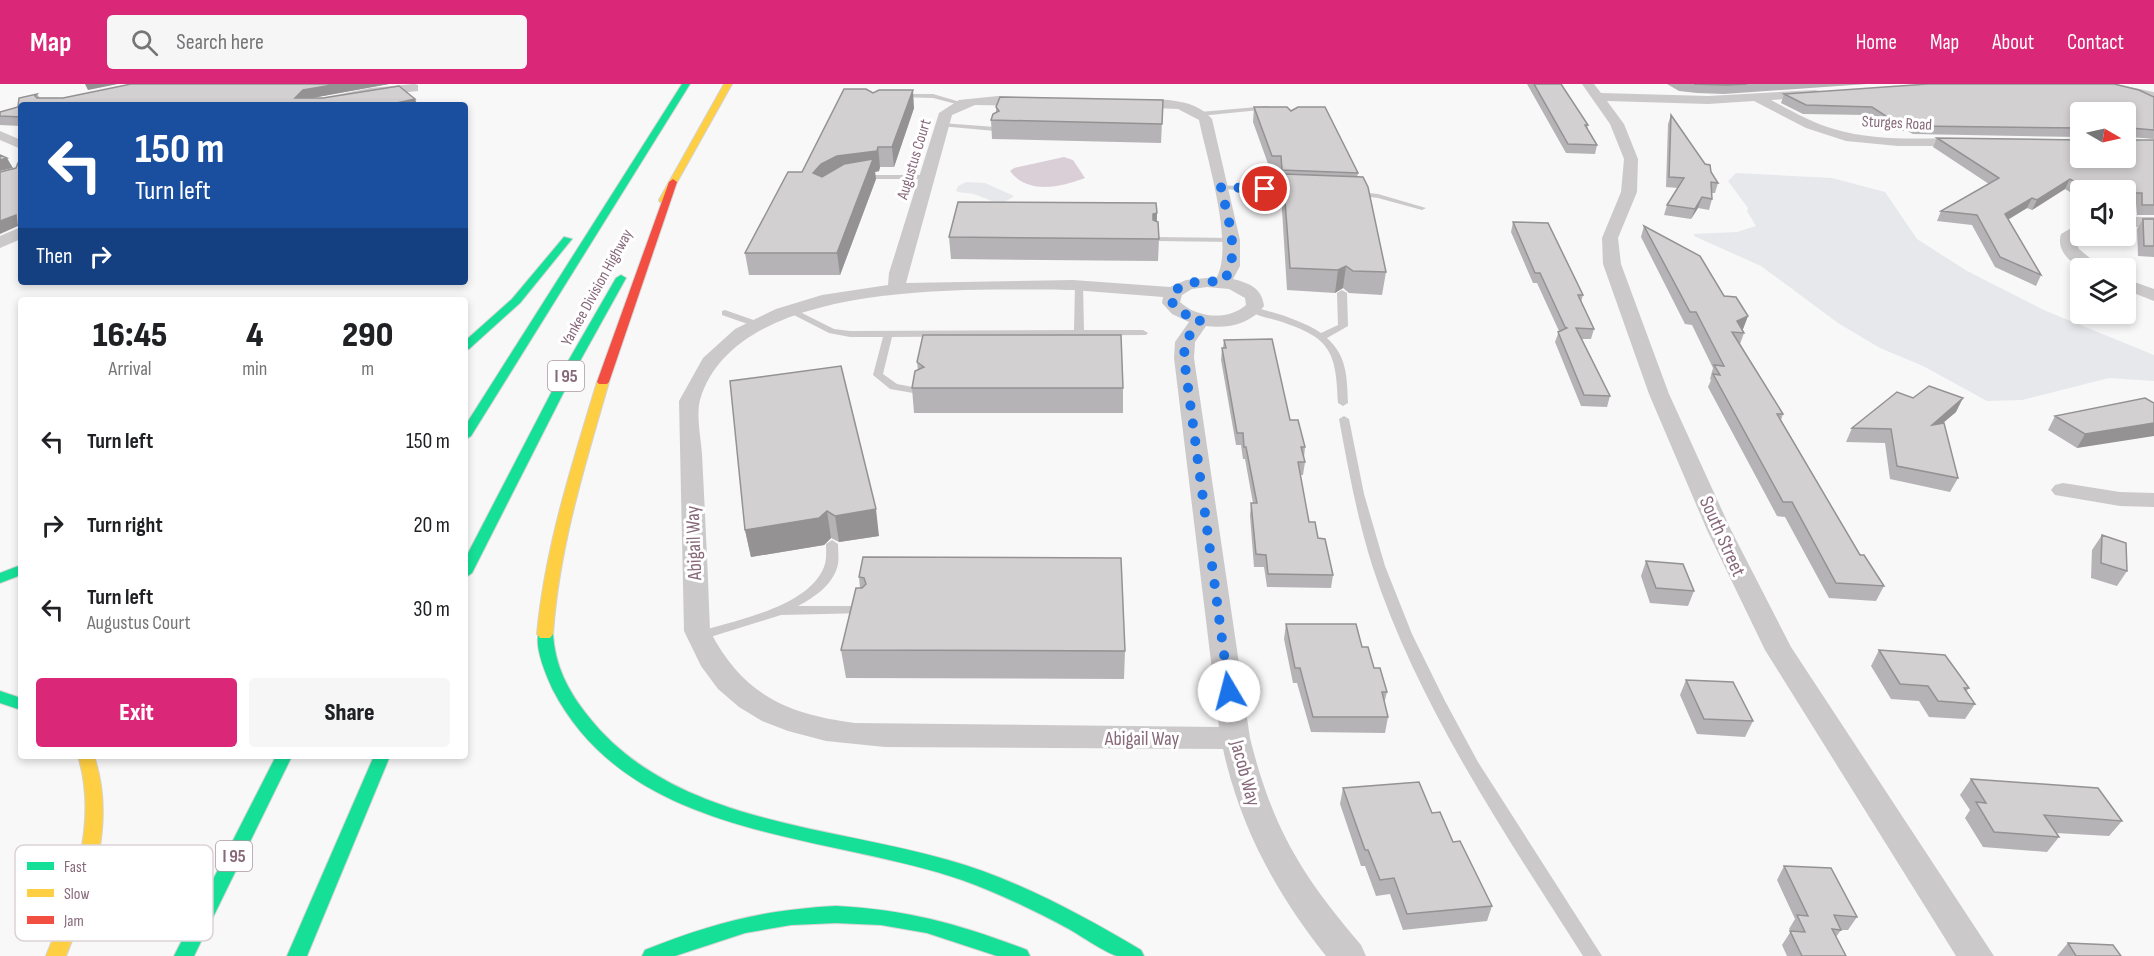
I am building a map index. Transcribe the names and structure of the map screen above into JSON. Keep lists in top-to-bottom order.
{
  "streets": {
    "highway": ["Yankee Division Highway", "I 95"],
    "street": [
      "Sturges Road",
      "Augustus Court",
      "South Street",
      "Abigail Way",
      "Jacob Way"
    ]
  },
  "crossings": [
    ["Sturges Road", "South Street"],
    ["Augustus Court", "Abigail Way"],
    ["Abigail Way", "Jacob Way"]
  ],
  "legend": ["Fast", "Slow", "Jam"],
  "north": "right",
  "page": {
    "header": "Map",
    "search": "Search here",
    "nav": [
      "Home",
      "Map",
      "About",
      "Contact"
    ],
    "turn": ["150 m", "Turn left"],
    "then": "Then",
    "eta": [
      "16:45",
      "Arrival",
      "4",
      "min",
      "290",
      "m"
    ],
    "list": [
      {
        "name": "Turn left",
        "value": "150 m"
      },
      {
        "name": "Turn right",
        "value": "20 m"
      },
      {
        "name": "Turn left",
        "note": "Augustus Court",
        "value": "30 m"
      }
    ],
    "buttons": ["Exit", "Share"]
  }
}
